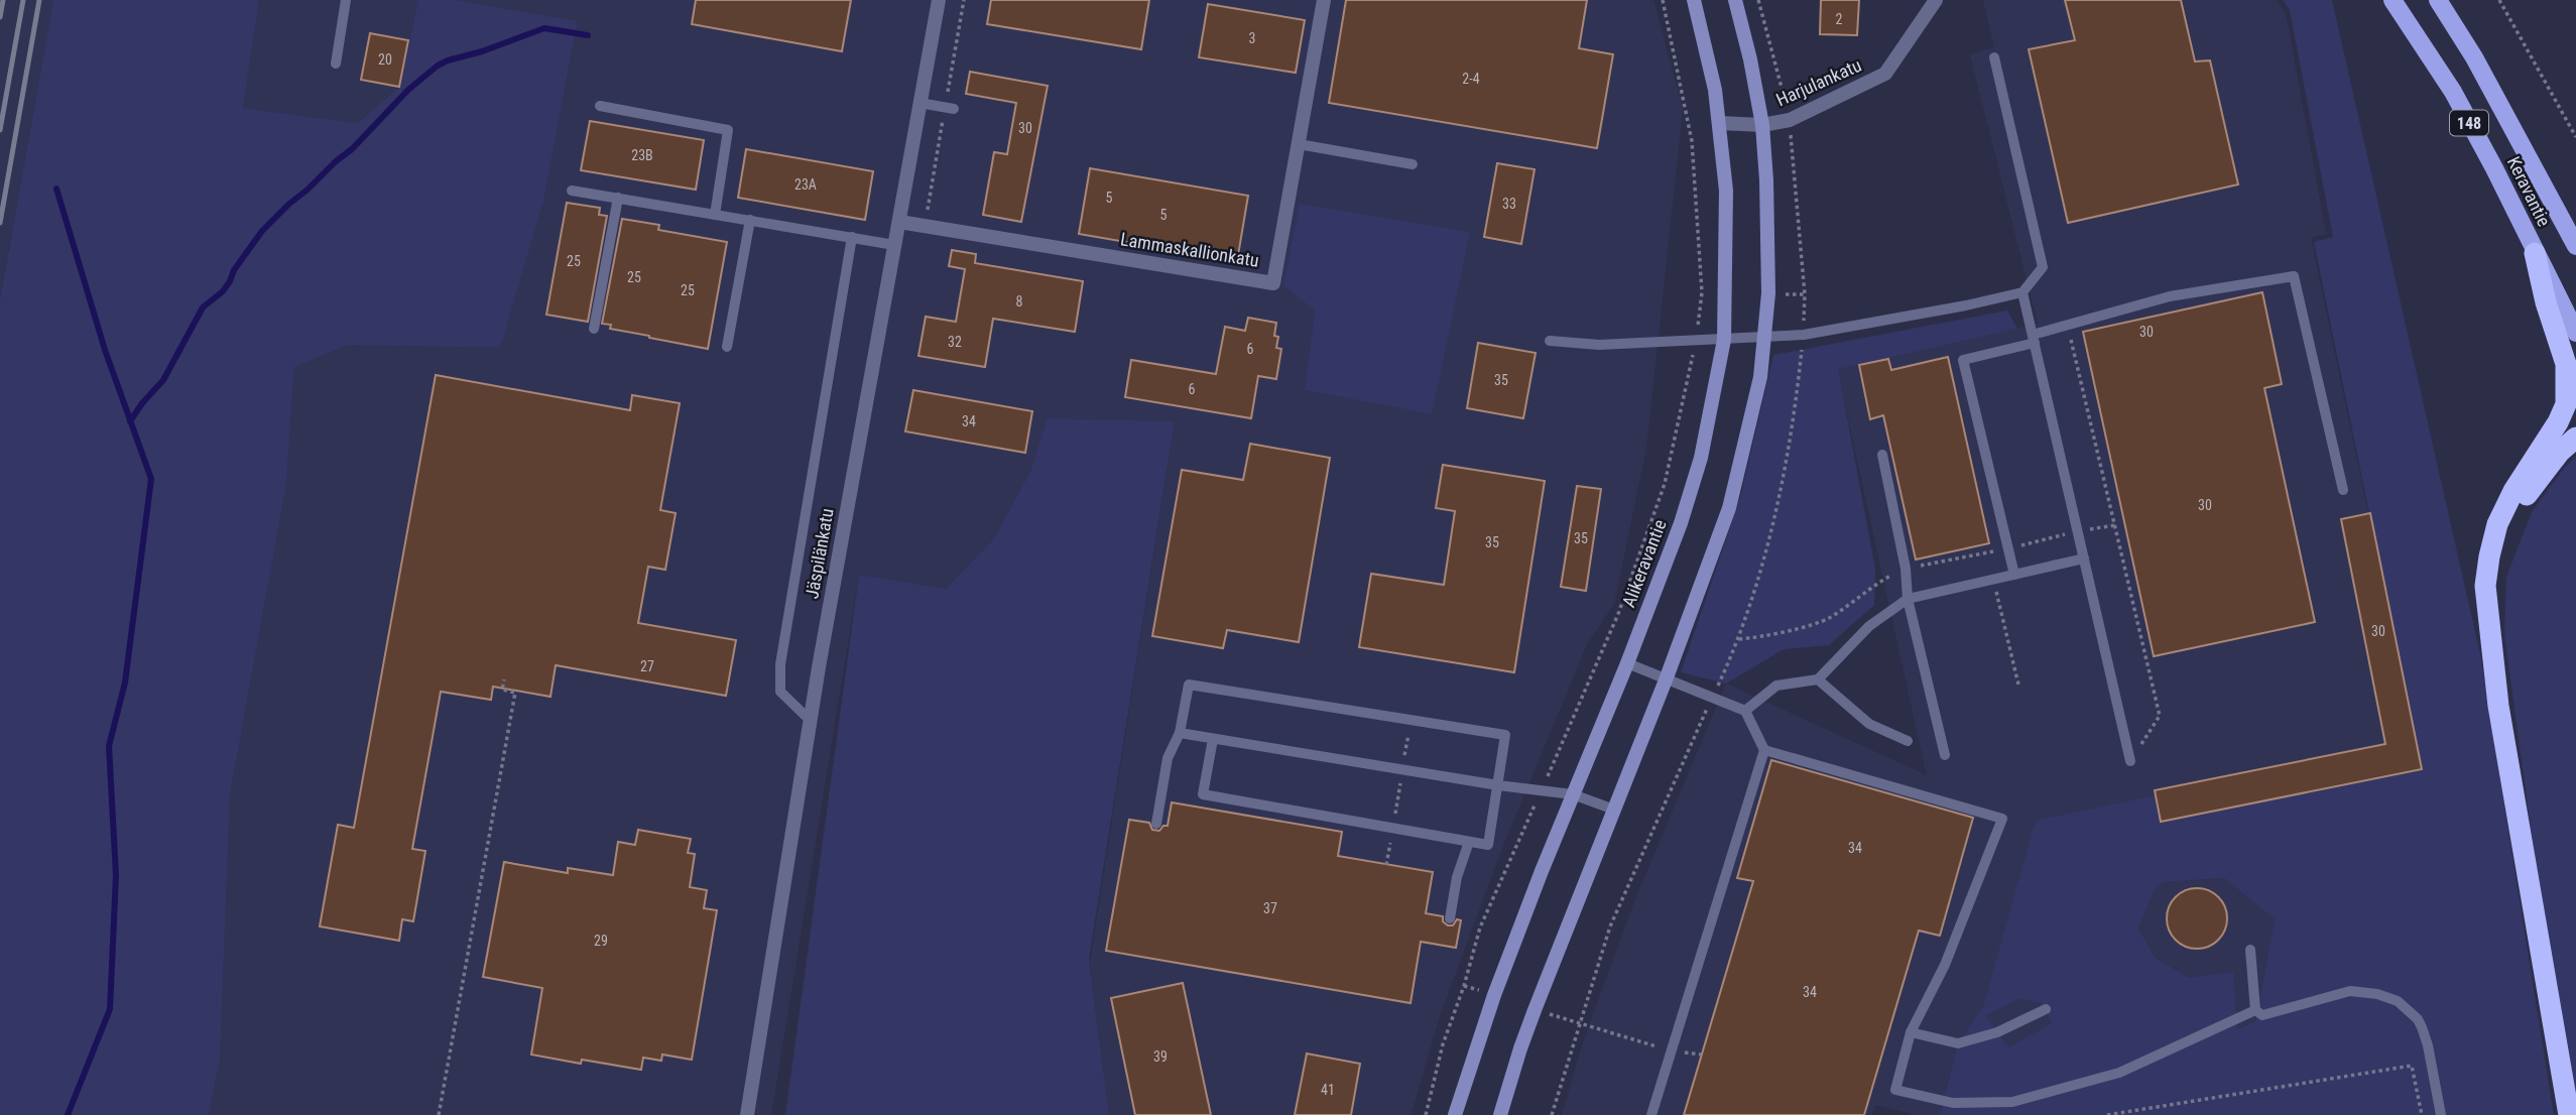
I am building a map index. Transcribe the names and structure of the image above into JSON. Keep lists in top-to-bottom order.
{
  "streets": {
    "main road": ["148", "Keravantie"],
    "street": [
      "Harjulankatu",
      "Lammaskallionkatu",
      "Jäspilänkatu",
      "Alikeravantie"
    ]
  },
  "crossings": [
    ["Harjulankatu", "Alikeravantie"],
    ["Lammaskallionkatu", "Jäspilänkatu"]
  ],
  "house_numbers": [
    "2",
    "3",
    "20",
    "2-4",
    "30",
    "23B",
    "23A",
    "5",
    "33",
    "5",
    "25",
    "25",
    "25",
    "8",
    "30",
    "32",
    "6",
    "35",
    "6",
    "34",
    "30",
    "35",
    "35",
    "30",
    "27",
    "34",
    "37",
    "29",
    "34",
    "39",
    "41"
  ]
}
